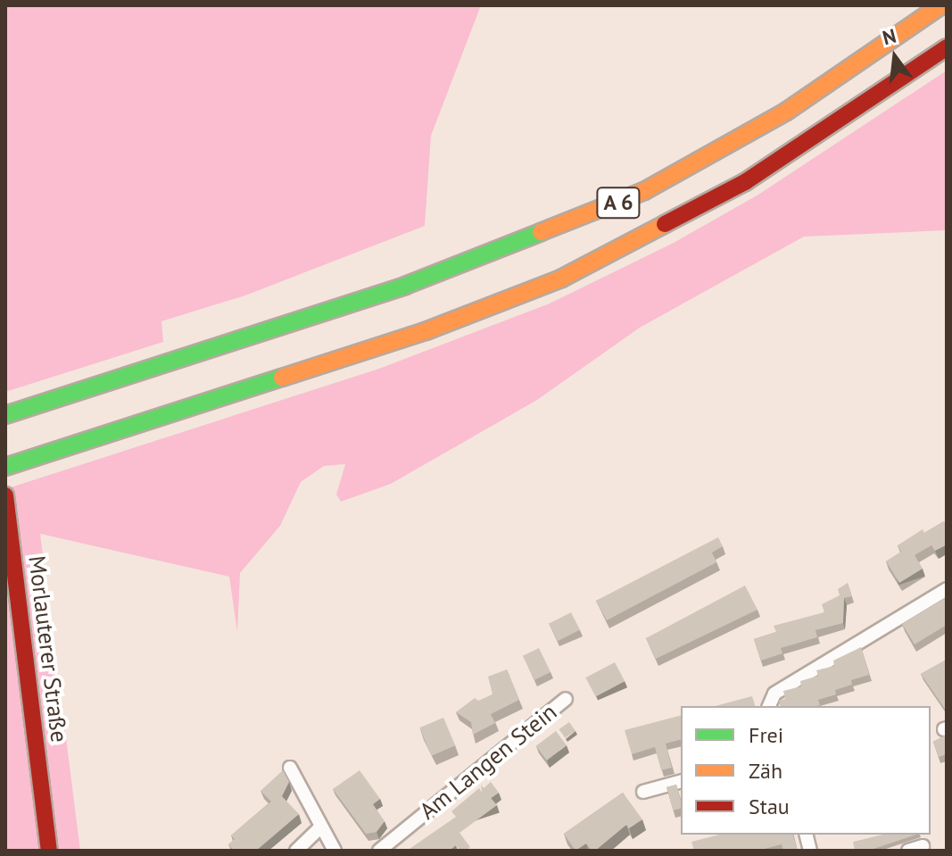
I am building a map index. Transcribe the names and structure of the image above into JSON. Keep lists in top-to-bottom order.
{
  "streets": {
    "main road": ["A 6", "Morlauterer Straße"],
    "street": ["Am Langen Stein"]
  },
  "legend": ["Frei", "Zäh", "Stau"],
  "north": "top"
}
